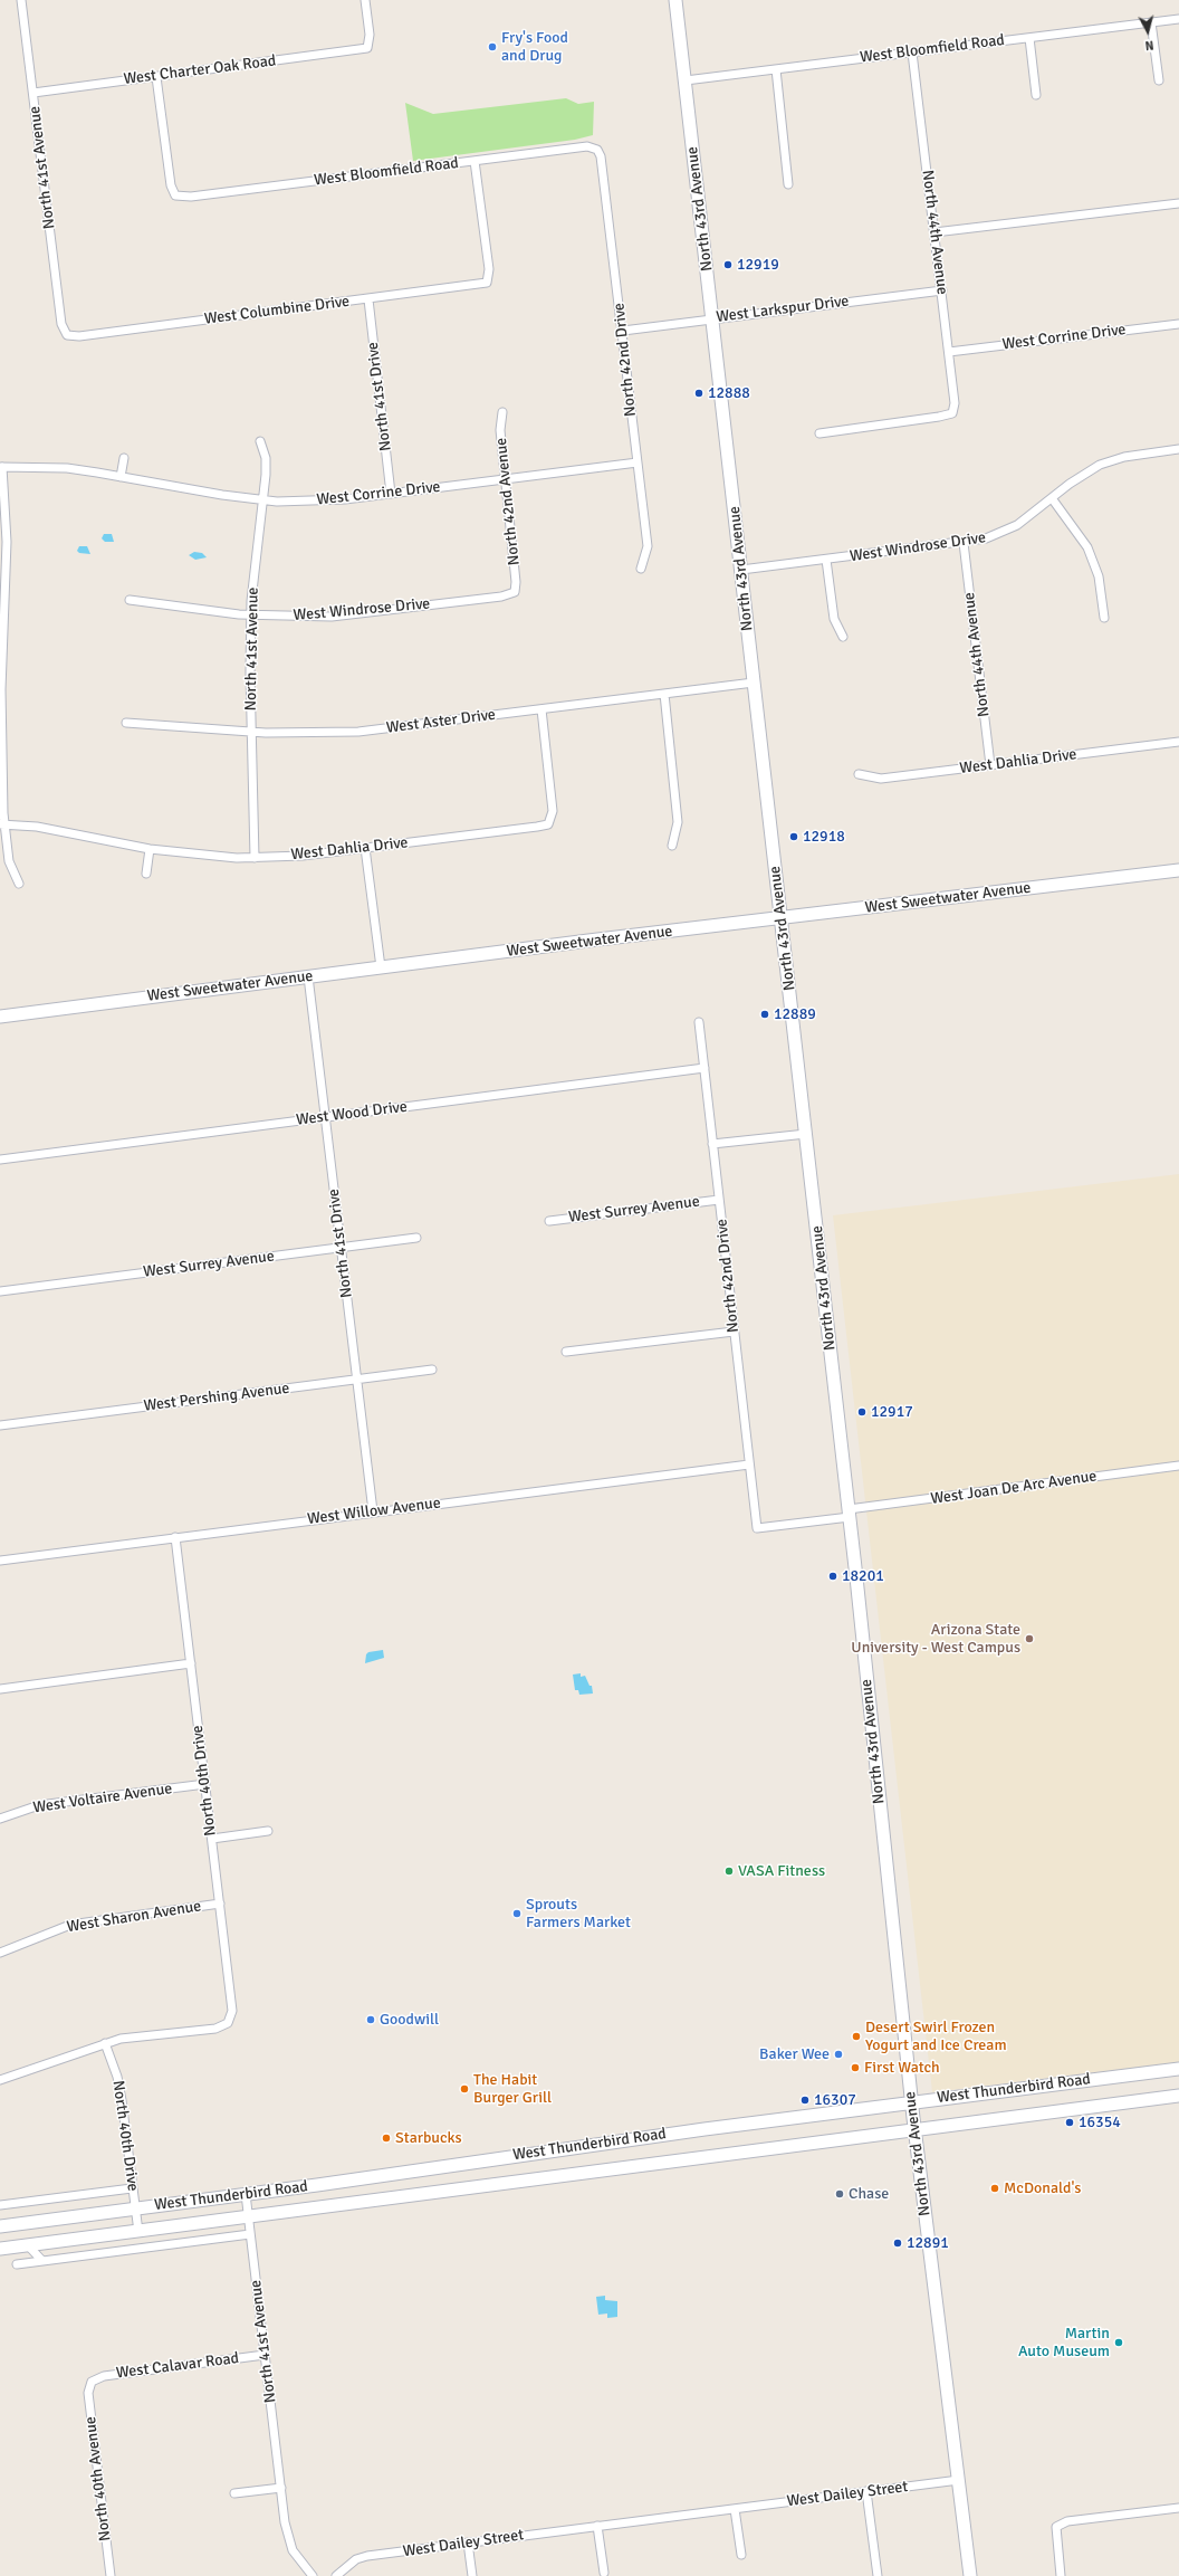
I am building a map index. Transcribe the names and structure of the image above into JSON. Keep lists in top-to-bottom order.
{
  "streets": {
    "main road": ["North 43rd Avenue", "West Sweetwater Avenue", "West Thunderbird Road"],
    "street": [
      "West Bloomfield Road",
      "West Charter Oak Road",
      "North 41st Avenue",
      "North 44th Avenue",
      "West Larkspur Drive",
      "West Columbine Drive",
      "West Corrine Drive",
      "North 42nd Drive",
      "North 41st Drive",
      "North 42nd Avenue",
      "West Windrose Drive",
      "West Aster Drive",
      "West Dahlia Drive",
      "West Wood Drive",
      "West Surrey Avenue",
      "West Pershing Avenue",
      "West Joan De Arc Avenue",
      "West Willow Avenue",
      "North 40th Drive",
      "West Voltaire Avenue",
      "West Sharon Avenue",
      "West Calavar Road",
      "North 40th Avenue",
      "West Dailey Street"
    ]
  },
  "crossings": [
    ["West Bloomfield Road", "West Charter Oak Road"],
    ["West Bloomfield Road", "North 43rd Avenue"],
    ["West Bloomfield Road", "North 44th Avenue"],
    ["West Bloomfield Road", "West Columbine Drive"],
    ["West Bloomfield Road", "North 42nd Drive"],
    ["West Charter Oak Road", "North 41st Avenue"],
    ["North 41st Avenue", "West Columbine Drive"],
    ["North 41st Avenue", "West Corrine Drive"],
    ["North 41st Avenue", "West Windrose Drive"],
    ["North 41st Avenue", "West Aster Drive"],
    ["North 41st Avenue", "West Dahlia Drive"],
    ["North 41st Avenue", "West Thunderbird Road"],
    ["North 41st Avenue", "West Calavar Road"],
    ["North 43rd Avenue", "West Larkspur Drive"],
    ["North 43rd Avenue", "West Windrose Drive"],
    ["North 43rd Avenue", "West Aster Drive"],
    ["North 43rd Avenue", "West Sweetwater Avenue"],
    ["North 43rd Avenue", "West Joan De Arc Avenue"],
    ["North 43rd Avenue", "West Thunderbird Road"],
    ["North 43rd Avenue", "West Dailey Street"],
    ["North 44th Avenue", "West Larkspur Drive"],
    ["North 44th Avenue", "West Corrine Drive"],
    ["North 44th Avenue", "West Windrose Drive"],
    ["North 44th Avenue", "West Dahlia Drive"],
    ["West Larkspur Drive", "North 42nd Drive"],
    ["West Columbine Drive", "North 41st Drive"],
    ["West Corrine Drive", "North 42nd Drive"],
    ["West Corrine Drive", "North 41st Drive"],
    ["West Corrine Drive", "North 42nd Avenue"],
    ["North 42nd Drive", "West Wood Drive"],
    ["North 42nd Drive", "West Surrey Avenue"],
    ["North 42nd Drive", "West Joan De Arc Avenue"],
    ["North 42nd Drive", "West Willow Avenue"],
    ["North 41st Drive", "West Sweetwater Avenue"],
    ["North 41st Drive", "West Wood Drive"],
    ["North 41st Drive", "West Surrey Avenue"],
    ["North 41st Drive", "West Pershing Avenue"],
    ["North 41st Drive", "West Willow Avenue"],
    ["North 42nd Avenue", "West Windrose Drive"],
    ["West Aster Drive", "West Dahlia Drive"],
    ["West Willow Avenue", "North 40th Drive"],
    ["North 40th Drive", "West Voltaire Avenue"],
    ["North 40th Drive", "West Sharon Avenue"],
    ["North 40th Drive", "West Thunderbird Road"],
    ["West Calavar Road", "North 40th Avenue"]
  ],
  "places": [
    "Fry's Food and Drug",
    "12919",
    "12888",
    "12918",
    "12889",
    "12917",
    "18201",
    "Arizona State University - West Campus",
    "VASA Fitness",
    "Sprouts Farmers Market",
    "Goodwill",
    "Desert Swirl Frozen Yogurt and Ice Cream",
    "Baker Wee",
    "First Watch",
    "The Habit Burger Grill",
    "16307",
    "16354",
    "Starbucks",
    "McDonald's",
    "Chase",
    "12891",
    "Martin Auto Museum"
  ],
  "north": "bottom"
}
